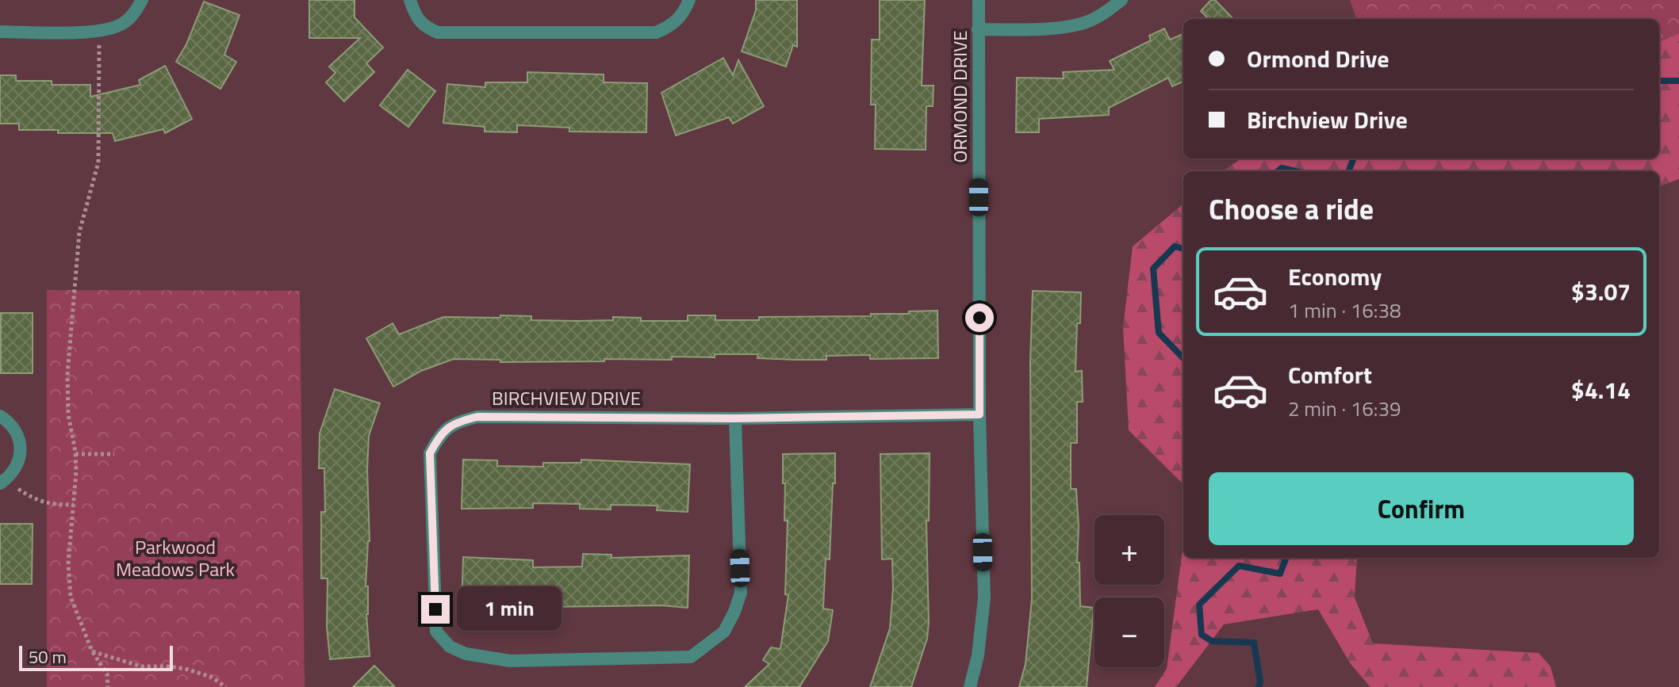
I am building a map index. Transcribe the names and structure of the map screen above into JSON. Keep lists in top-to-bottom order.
{
  "streets": {
    "street": ["ORMOND DRIVE", "BIRCHVIEW DRIVE"]
  },
  "crossings": [
    ["ORMOND DRIVE", "BIRCHVIEW DRIVE"]
  ],
  "parks": ["Parkwood Meadows Park"],
  "scale_bar": "50 m",
  "page": {
    "banner": ["Ormond Drive", "Birchview Drive"],
    "heading": "Choose a ride",
    "list": [
      {
        "name": "Economy",
        "note": "1 min · 16:38",
        "value": "$3.07"
      },
      {
        "name": "Comfort",
        "note": "2 min · 16:39",
        "value": "$4.14"
      }
    ],
    "buttons": "Confirm",
    "map_buttons": ["+", "−"],
    "bubble": "1 min",
    "scale": "50 m"
  }
}
